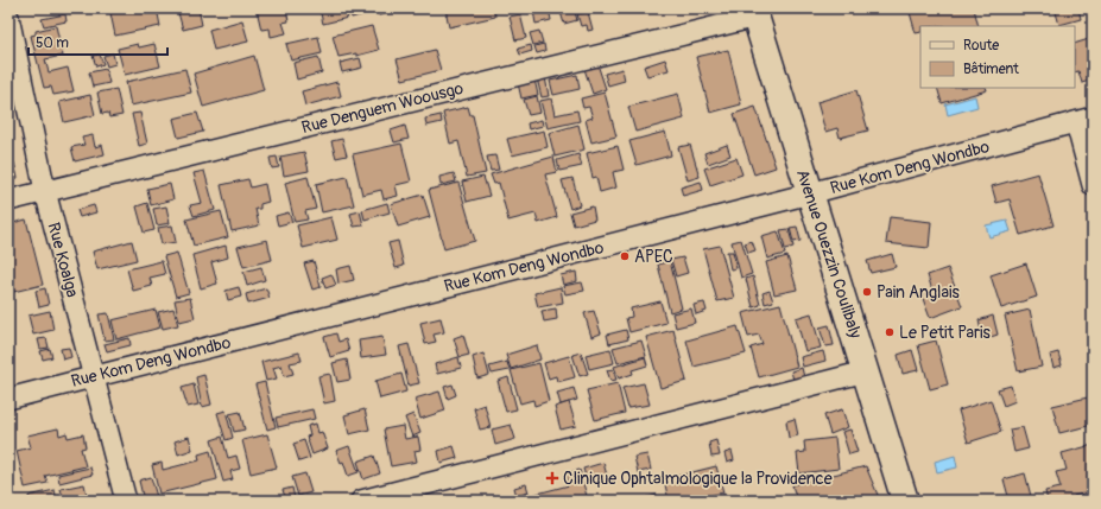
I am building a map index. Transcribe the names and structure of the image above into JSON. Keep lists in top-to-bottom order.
{
  "streets": {
    "main road": ["Avenue Ouezzin Coulibaly"],
    "street": ["Rue Denguem Woousgo", "Rue Kom Deng Wondbo", "Rue Koalga"]
  },
  "crossings": [
    ["Rue Denguem Woousgo", "Avenue Ouezzin Coulibaly"],
    ["Rue Denguem Woousgo", "Rue Koalga"],
    ["Rue Kom Deng Wondbo", "Avenue Ouezzin Coulibaly"],
    ["Rue Kom Deng Wondbo", "Rue Koalga"]
  ],
  "places": {
    "other": ["APEC", "Pain Anglais", "Le Petit Paris"],
    "health": ["Clinique Ophtalmologique la Providence"]
  },
  "legend": ["Route", "Bâtiment"],
  "scale_bar": "50 m"
}
